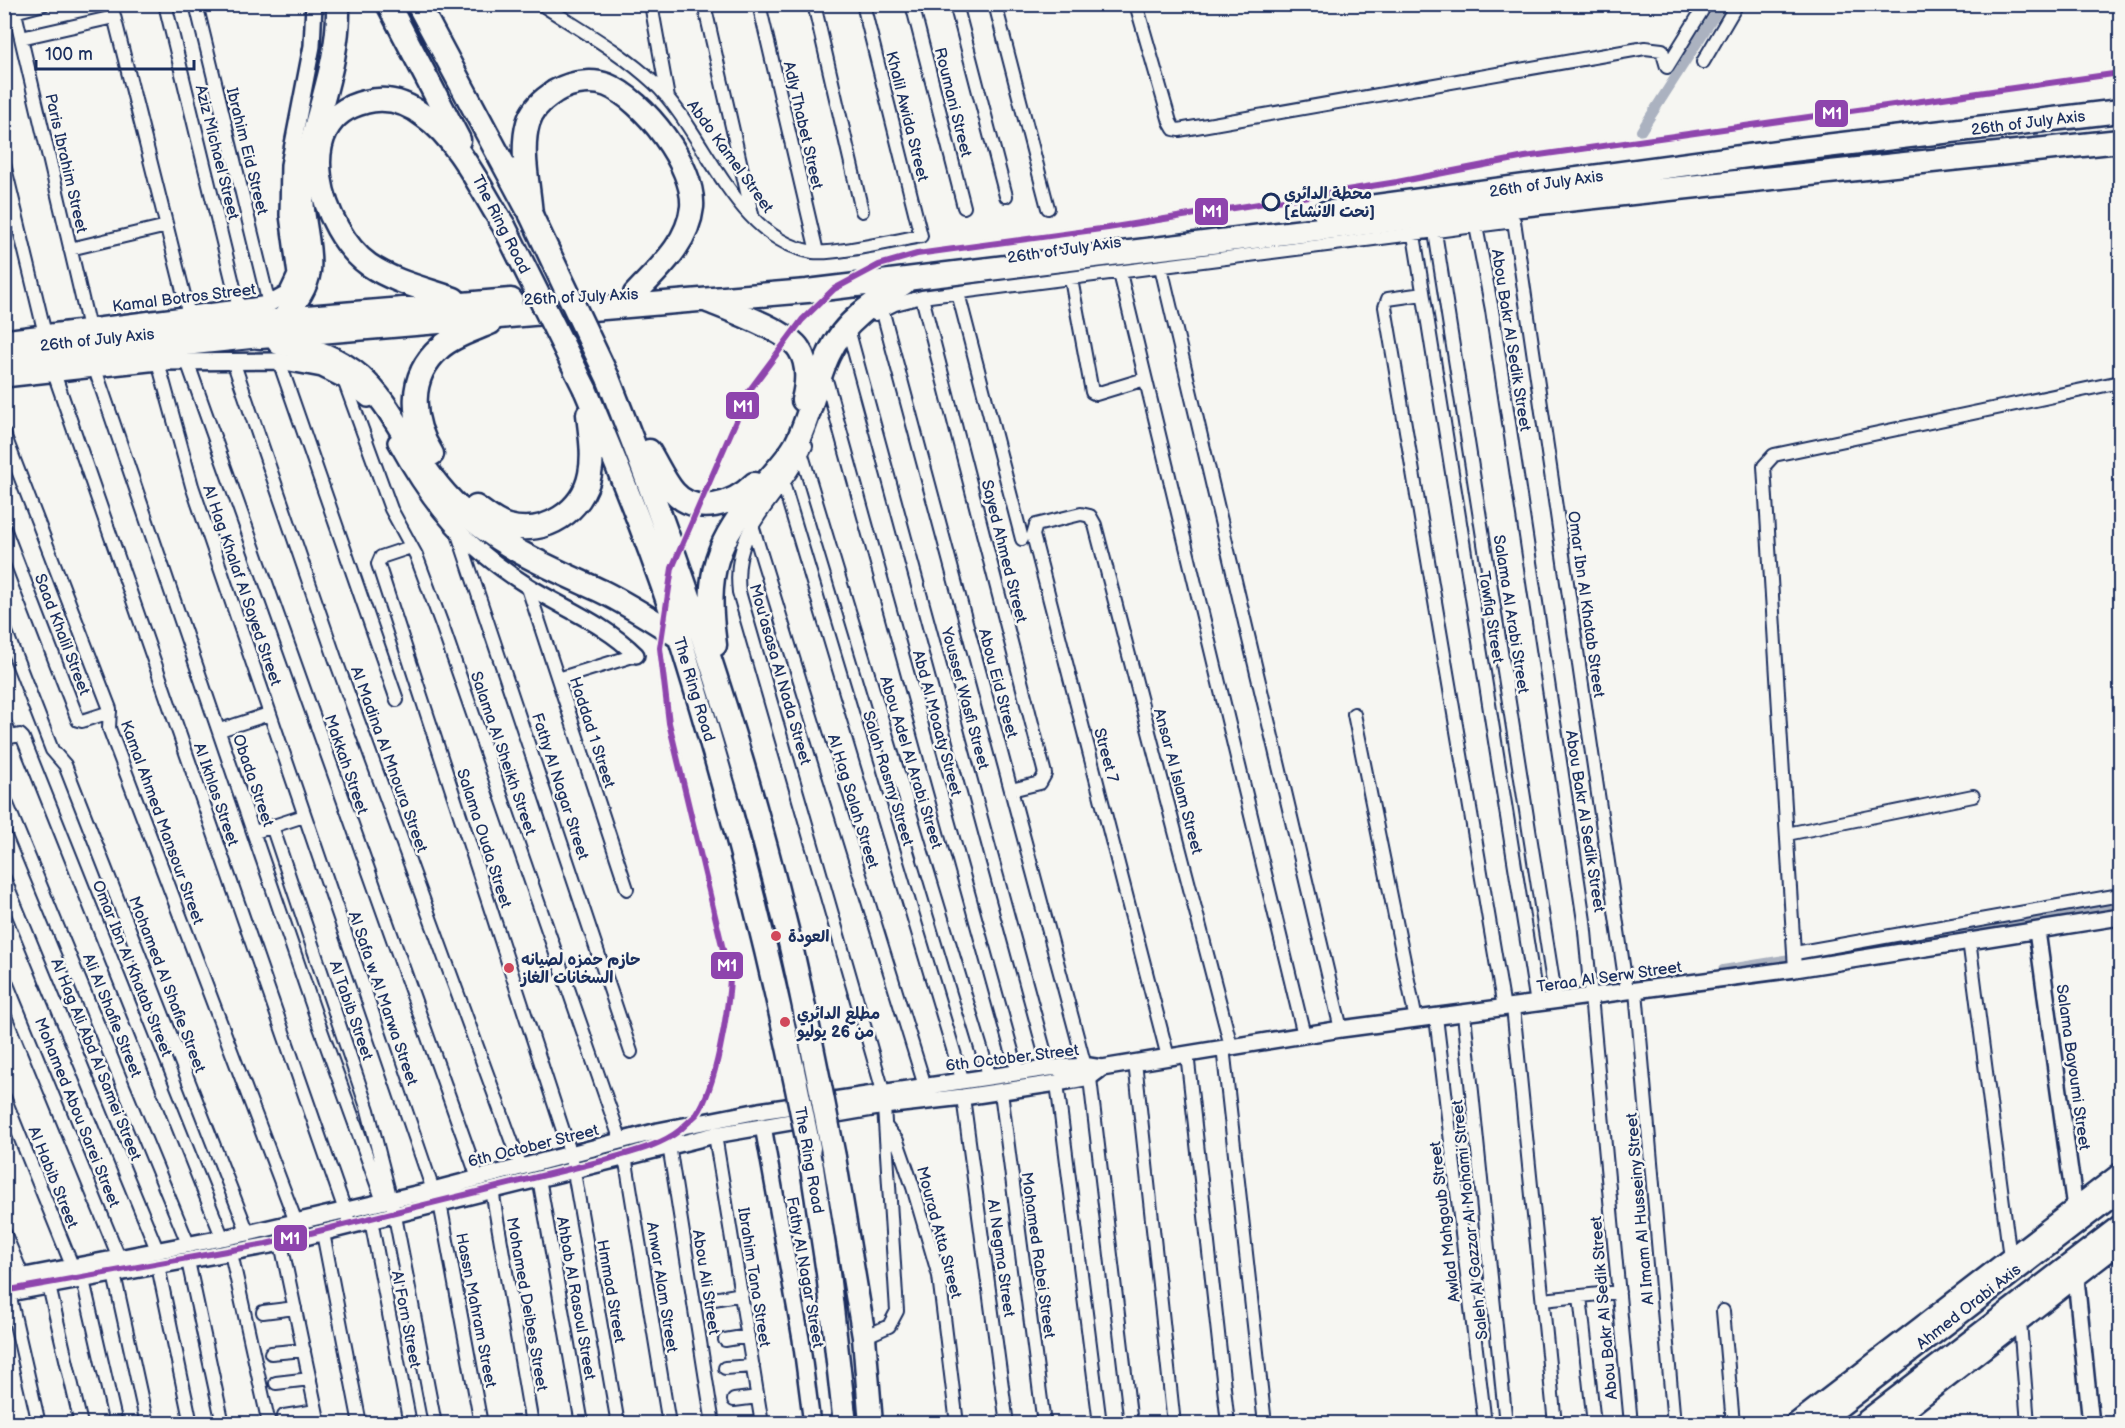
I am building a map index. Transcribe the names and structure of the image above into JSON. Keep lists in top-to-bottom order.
{
  "streets": {
    "highway": ["26th of July Axis", "The Ring Road", "Ahmed Orabi Axis"],
    "street": [
      "Roumani Street",
      "Khalil Awida Street",
      "Adly Thabet Street",
      "Ibrahim Eid Street",
      "Aziz Michael Street",
      "Abdo Kamel Street",
      "Paris Ibrahim Street",
      "Kamal Botros Street",
      "Abou Bakr Al Sedik Street",
      "Sayed Ahmed Street",
      "Al Hag Khalaf Al Sayed Street",
      "Omar Ibn Al Khatab Street",
      "Salama Al Arabi Street",
      "Tawfiq Street",
      "Saad Khalil Street",
      "Mou'asasa Al Nada Street",
      "Abou Eid Street",
      "Youssef Wasfi Street",
      "Abd Al Moaaty Street",
      "Haddad 1 Street",
      "Salama Al Sheikh Street",
      "Street 7",
      "Al Madina Al Mnoura Street",
      "Abou Adel Al Arabi Street",
      "Makkah Street",
      "Salah Rasmy Street",
      "Obada Street",
      "Ansar Al Islam Street",
      "Fathy Al Nagar Street",
      "Al Ikhlas Street",
      "Al Hag Salah Street",
      "Kamal Ahmed Mansour Street",
      "Salama Ouda Street",
      "Teraa Al Serw Street",
      "Mohamed Al Shafie Street",
      "Al Safa w Al Marwa Street",
      "Al Tabib Street",
      "Ali Al Shafie Street",
      "6th October Street",
      "Al Hag Ali Abd Al Samei Street",
      "Salama Bayoumi Street",
      "Mohamed Abou Sarei Street",
      "Al Habib Street",
      "Al Imam Al Husseiny Street",
      "Saleh Al Gazzar Al Mohami Street",
      "Awlad Mahgoub Street",
      "Mourad Atta Street",
      "Mohamed Rabei Street",
      "Al Negma Street",
      "Ibrahim Tana Street",
      "Abou Ali Street",
      "Anwar Alam Street",
      "Hmmad Street",
      "Ahbab Al Rasoul Street",
      "Mohamed Deibes Street",
      "Hassn Mahram Street",
      "Al Forn Street"
    ]
  },
  "crossings": [
    ["Khalil Awida Street", "Abdo Kamel Street"],
    ["26th of July Axis", "Ibrahim Eid Street"],
    ["26th of July Axis", "Kamal Botros Street"],
    ["26th of July Axis", "Sayed Ahmed Street"],
    ["26th of July Axis", "Mou'asasa Al Nada Street"],
    ["Adly Thabet Street", "Abdo Kamel Street"],
    ["Ibrahim Eid Street", "Kamal Botros Street"],
    ["Aziz Michael Street", "Kamal Botros Street"],
    ["Paris Ibrahim Street", "Kamal Botros Street"],
    ["The Ring Road", "Mou'asasa Al Nada Street"],
    ["Abou Bakr Al Sedik Street", "Mou'asasa Al Nada Street"],
    ["Abou Bakr Al Sedik Street", "Teraa Al Serw Street"],
    ["Sayed Ahmed Street", "Mou'asasa Al Nada Street"],
    ["Sayed Ahmed Street", "Abou Eid Street"],
    ["Al Hag Khalaf Al Sayed Street", "Al Safa w Al Marwa Street"],
    ["Omar Ibn Al Khatab Street", "Mou'asasa Al Nada Street"],
    ["Omar Ibn Al Khatab Street", "Teraa Al Serw Street"],
    ["Omar Ibn Al Khatab Street", "6th October Street"],
    ["Omar Ibn Al Khatab Street", "Al Imam Al Husseiny Street"],
    ["Salama Al Arabi Street", "Mou'asasa Al Nada Street"],
    ["Salama Al Arabi Street", "Teraa Al Serw Street"],
    ["Tawfiq Street", "Mou'asasa Al Nada Street"],
    ["Tawfiq Street", "Teraa Al Serw Street"],
    ["Saad Khalil Street", "Kamal Ahmed Mansour Street"],
    ["Mou'asasa Al Nada Street", "Abou Eid Street"],
    ["Mou'asasa Al Nada Street", "Youssef Wasfi Street"],
    ["Mou'asasa Al Nada Street", "Abd Al Moaaty Street"],
    ["Mou'asasa Al Nada Street", "Abou Adel Al Arabi Street"],
    ["Mou'asasa Al Nada Street", "Salah Rasmy Street"],
    ["Mou'asasa Al Nada Street", "Al Hag Salah Street"],
    ["Mou'asasa Al Nada Street", "6th October Street"],
    ["Mou'asasa Al Nada Street", "Mourad Atta Street"],
    ["Abou Eid Street", "Teraa Al Serw Street"],
    ["Abou Eid Street", "6th October Street"],
    ["Youssef Wasfi Street", "6th October Street"],
    ["Abd Al Moaaty Street", "6th October Street"],
    ["Salama Al Sheikh Street", "Salama Ouda Street"],
    ["Salama Al Sheikh Street", "6th October Street"],
    ["Salama Al Sheikh Street", "Anwar Alam Street"],
    ["Street 7", "Ansar Al Islam Street"],
    ["Street 7", "Teraa Al Serw Street"],
    ["Al Madina Al Mnoura Street", "6th October Street"],
    ["Abou Adel Al Arabi Street", "6th October Street"],
    ["Makkah Street", "6th October Street"],
    ["Salah Rasmy Street", "6th October Street"],
    ["Salah Rasmy Street", "Al Negma Street"],
    ["Obada Street", "Al Tabib Street"],
    ["Obada Street", "6th October Street"],
    ["Ansar Al Islam Street", "Teraa Al Serw Street"],
    ["Fathy Al Nagar Street", "6th October Street"],
    ["Al Ikhlas Street", "6th October Street"],
    ["Al Hag Salah Street", "6th October Street"],
    ["Kamal Ahmed Mansour Street", "6th October Street"],
    ["Salama Ouda Street", "6th October Street"],
    ["Salama Ouda Street", "Hmmad Street"],
    ["Teraa Al Serw Street", "6th October Street"],
    ["Teraa Al Serw Street", "Salama Bayoumi Street"],
    ["Teraa Al Serw Street", "Al Imam Al Husseiny Street"],
    ["Teraa Al Serw Street", "Saleh Al Gazzar Al Mohami Street"],
    ["Teraa Al Serw Street", "Awlad Mahgoub Street"],
    ["Mohamed Al Shafie Street", "6th October Street"],
    ["Al Safa w Al Marwa Street", "6th October Street"],
    ["Al Safa w Al Marwa Street", "Hassn Mahram Street"],
    ["Al Tabib Street", "6th October Street"],
    ["Ali Al Shafie Street", "6th October Street"],
    ["6th October Street", "Al Hag Ali Abd Al Samei Street"],
    ["6th October Street", "Mohamed Abou Sarei Street"],
    ["6th October Street", "Al Habib Street"],
    ["6th October Street", "Mohamed Rabei Street"],
    ["6th October Street", "Al Negma Street"],
    ["6th October Street", "Ibrahim Tana Street"],
    ["6th October Street", "Abou Ali Street"],
    ["6th October Street", "Anwar Alam Street"],
    ["6th October Street", "Hmmad Street"],
    ["6th October Street", "Ahbab Al Rasoul Street"],
    ["6th October Street", "Mohamed Deibes Street"],
    ["6th October Street", "Hassn Mahram Street"],
    ["6th October Street", "Al Forn Street"]
  ],
  "places": [
    "محطة الدائري [تحت الانشاء]",
    "العودة",
    "حازم حمزه لصيانه السخانات الغاز",
    "مطلع الدائري من 26 يوليو"
  ],
  "lines": ["transit line M1"],
  "scale_bar": "100 m"
}
